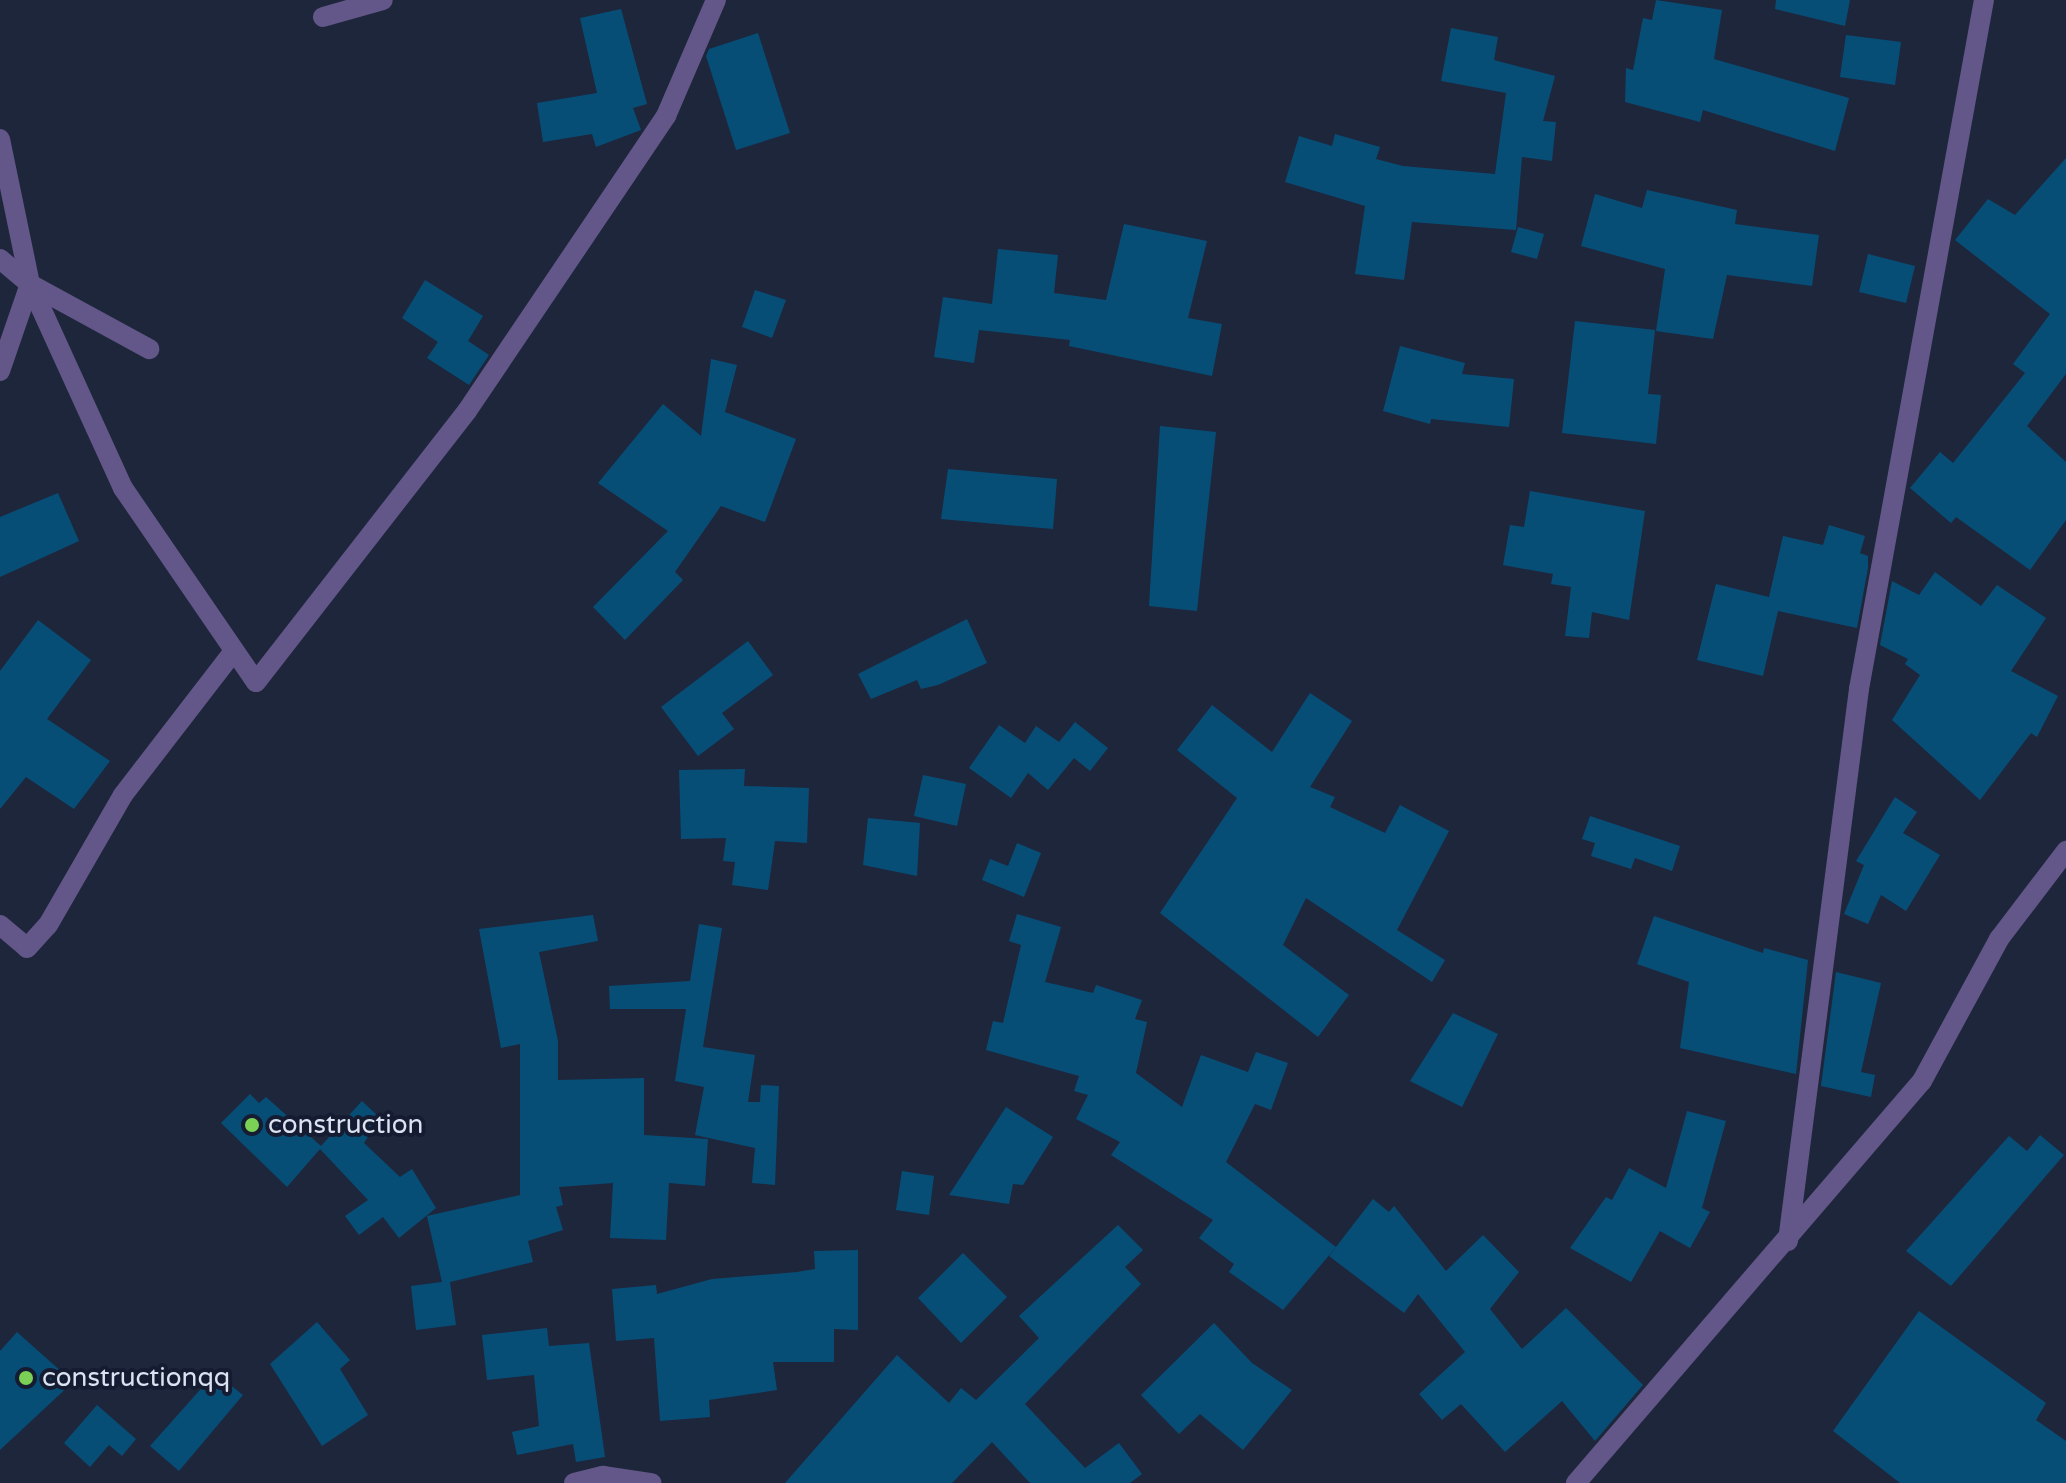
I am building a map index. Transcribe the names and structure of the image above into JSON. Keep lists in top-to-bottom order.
{
  "places": ["construction", "constructionqq"]
}
